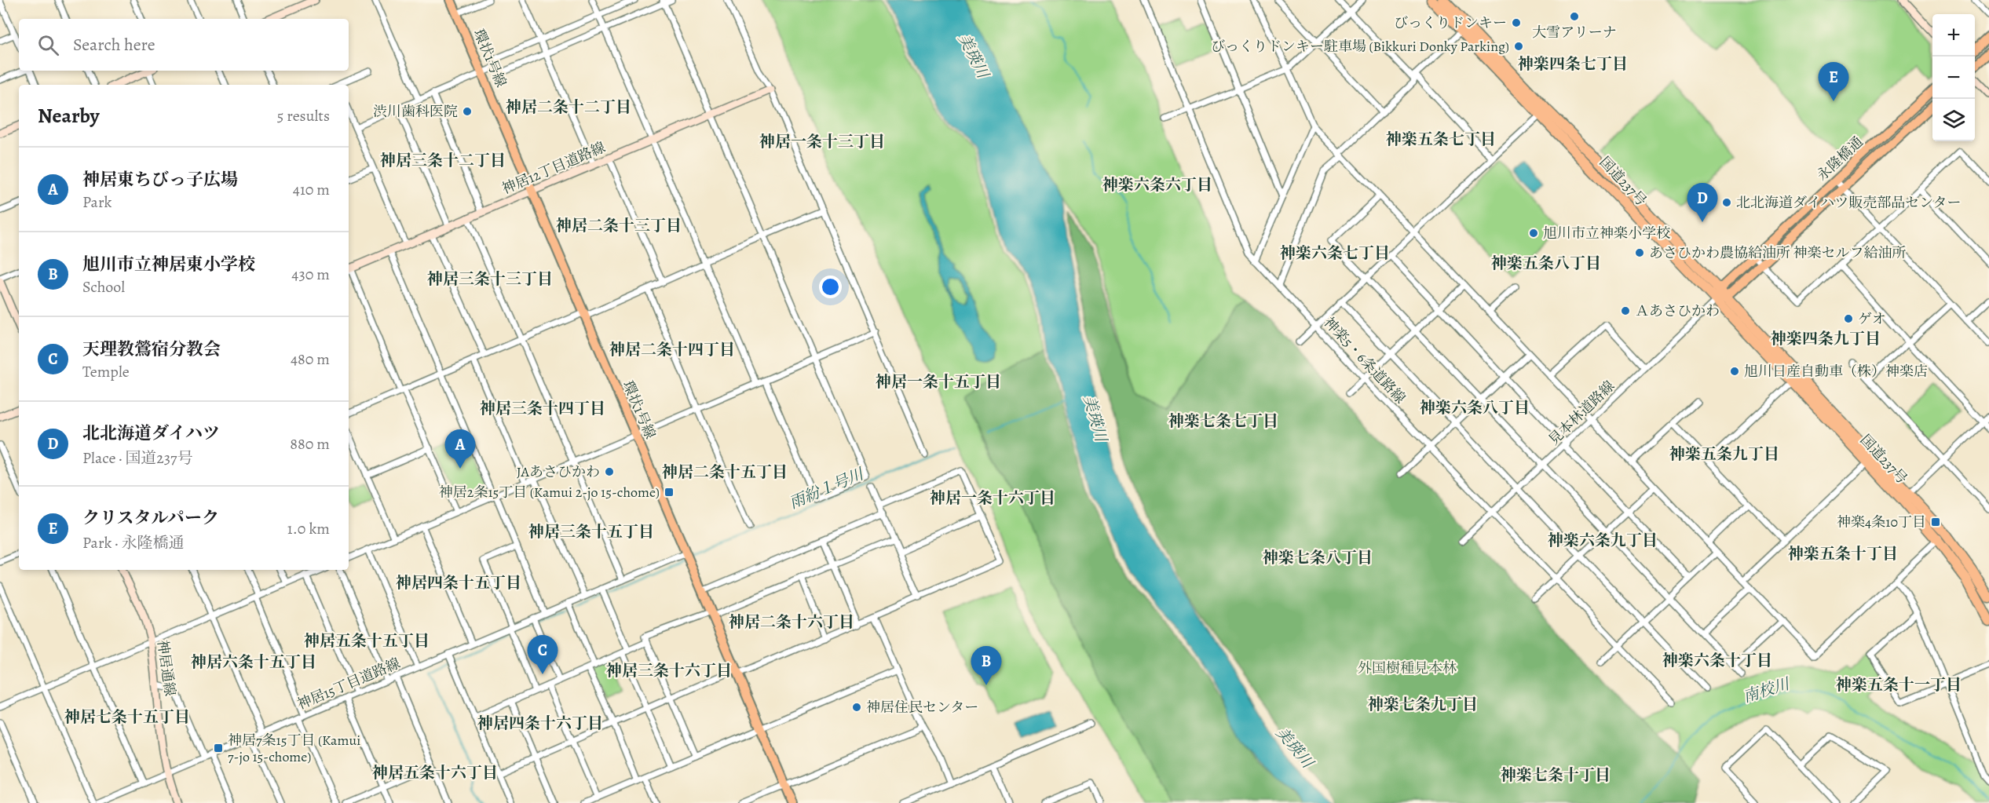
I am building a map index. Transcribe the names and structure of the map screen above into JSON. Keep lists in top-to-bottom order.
{
  "streets": {
    "highway": ["国道237号"],
    "main road": ["環状1号線", "永隆橋通"],
    "street": [
      "神居12丁目道路線",
      "神楽5・6条道路線",
      "見本林道路線",
      "神居通線",
      "神居15丁目道路線"
    ]
  },
  "crossings": [
    ["環状1号線", "神居12丁目道路線"],
    ["環状1号線", "神居15丁目道路線"],
    ["永隆橋通", "国道237号"],
    ["永隆橋通", "見本林道路線"],
    ["国道237号", "見本林道路線"],
    ["神楽5・6条道路線", "見本林道路線"],
    ["神居通線", "神居15丁目道路線"]
  ],
  "districts": [
    "神楽四条七丁目",
    "神居二条十二丁目",
    "神楽五条七丁目",
    "神居一条十三丁目",
    "神居三条十二丁目",
    "神楽六条六丁目",
    "神居二条十三丁目",
    "神楽六条七丁目",
    "神楽五条八丁目",
    "神居三条十三丁目",
    "神楽四条九丁目",
    "神居二条十四丁目",
    "神居一条十五丁目",
    "神楽六条八丁目",
    "神居三条十四丁目",
    "神楽七条七丁目",
    "神楽五条九丁目",
    "神居二条十五丁目",
    "神居一条十六丁目",
    "神居三条十五丁目",
    "神楽六条九丁目",
    "神楽五条十丁目",
    "神楽七条八丁目",
    "神居四条十五丁目",
    "神居二条十六丁目",
    "神居五条十五丁目",
    "神楽六条十丁目",
    "神居六条十五丁目",
    "神居三条十六丁目",
    "神楽五条十一丁目",
    "神楽七条九丁目",
    "神居七条十五丁目",
    "神居四条十六丁目",
    "神居五条十六丁目",
    "神楽七条十丁目"
  ],
  "water": ["美瑛川", "雨紛１号川", "南校川"],
  "parks": ["外国樹種見本林"],
  "places": {
    "other": [
      "大雪アリーナ",
      "びっくりドンキー",
      "びっくりドンキー駐車場 (Bikkuri Donky Parking)",
      "渋川歯科医院",
      "北北海道ダイハツ販売部品センター",
      "旭川市立神楽小学校",
      "あさひかわ農協給油所 神楽セルフ給油所",
      "Ａあさひかわ",
      "ゲオ",
      "旭川日産自動車（株）神楽店",
      "JAあさひかわ",
      "神居住民センター"
    ],
    "transit": ["神居2条15丁目 (Kamui 2-jo 15-chome)", "神楽4条10丁目", "神居7条15丁目 (Kamui 7-jo 15-chome)"]
  },
  "page": {
    "map_buttons": ["+", "−"],
    "search": "Search here",
    "pins": [
      "E",
      "D",
      "A",
      "C",
      "B"
    ],
    "heading": ["Nearby", "5 results"],
    "list": [
      {
        "mark": "A",
        "name": "神居東ちびっ子広場",
        "note": "Park",
        "value": "410 m"
      },
      {
        "mark": "B",
        "name": "旭川市立神居東小学校",
        "note": "School",
        "value": "430 m"
      },
      {
        "mark": "C",
        "name": "天理教鶯宿分教会",
        "note": "Temple",
        "value": "480 m"
      },
      {
        "mark": "D",
        "name": "北北海道ダイハツ",
        "note": "Place · 国道237号",
        "value": "880 m"
      },
      {
        "mark": "E",
        "name": "クリスタルパーク",
        "note": "Park · 永隆橋通",
        "value": "1.0 km"
      }
    ]
  }
}
